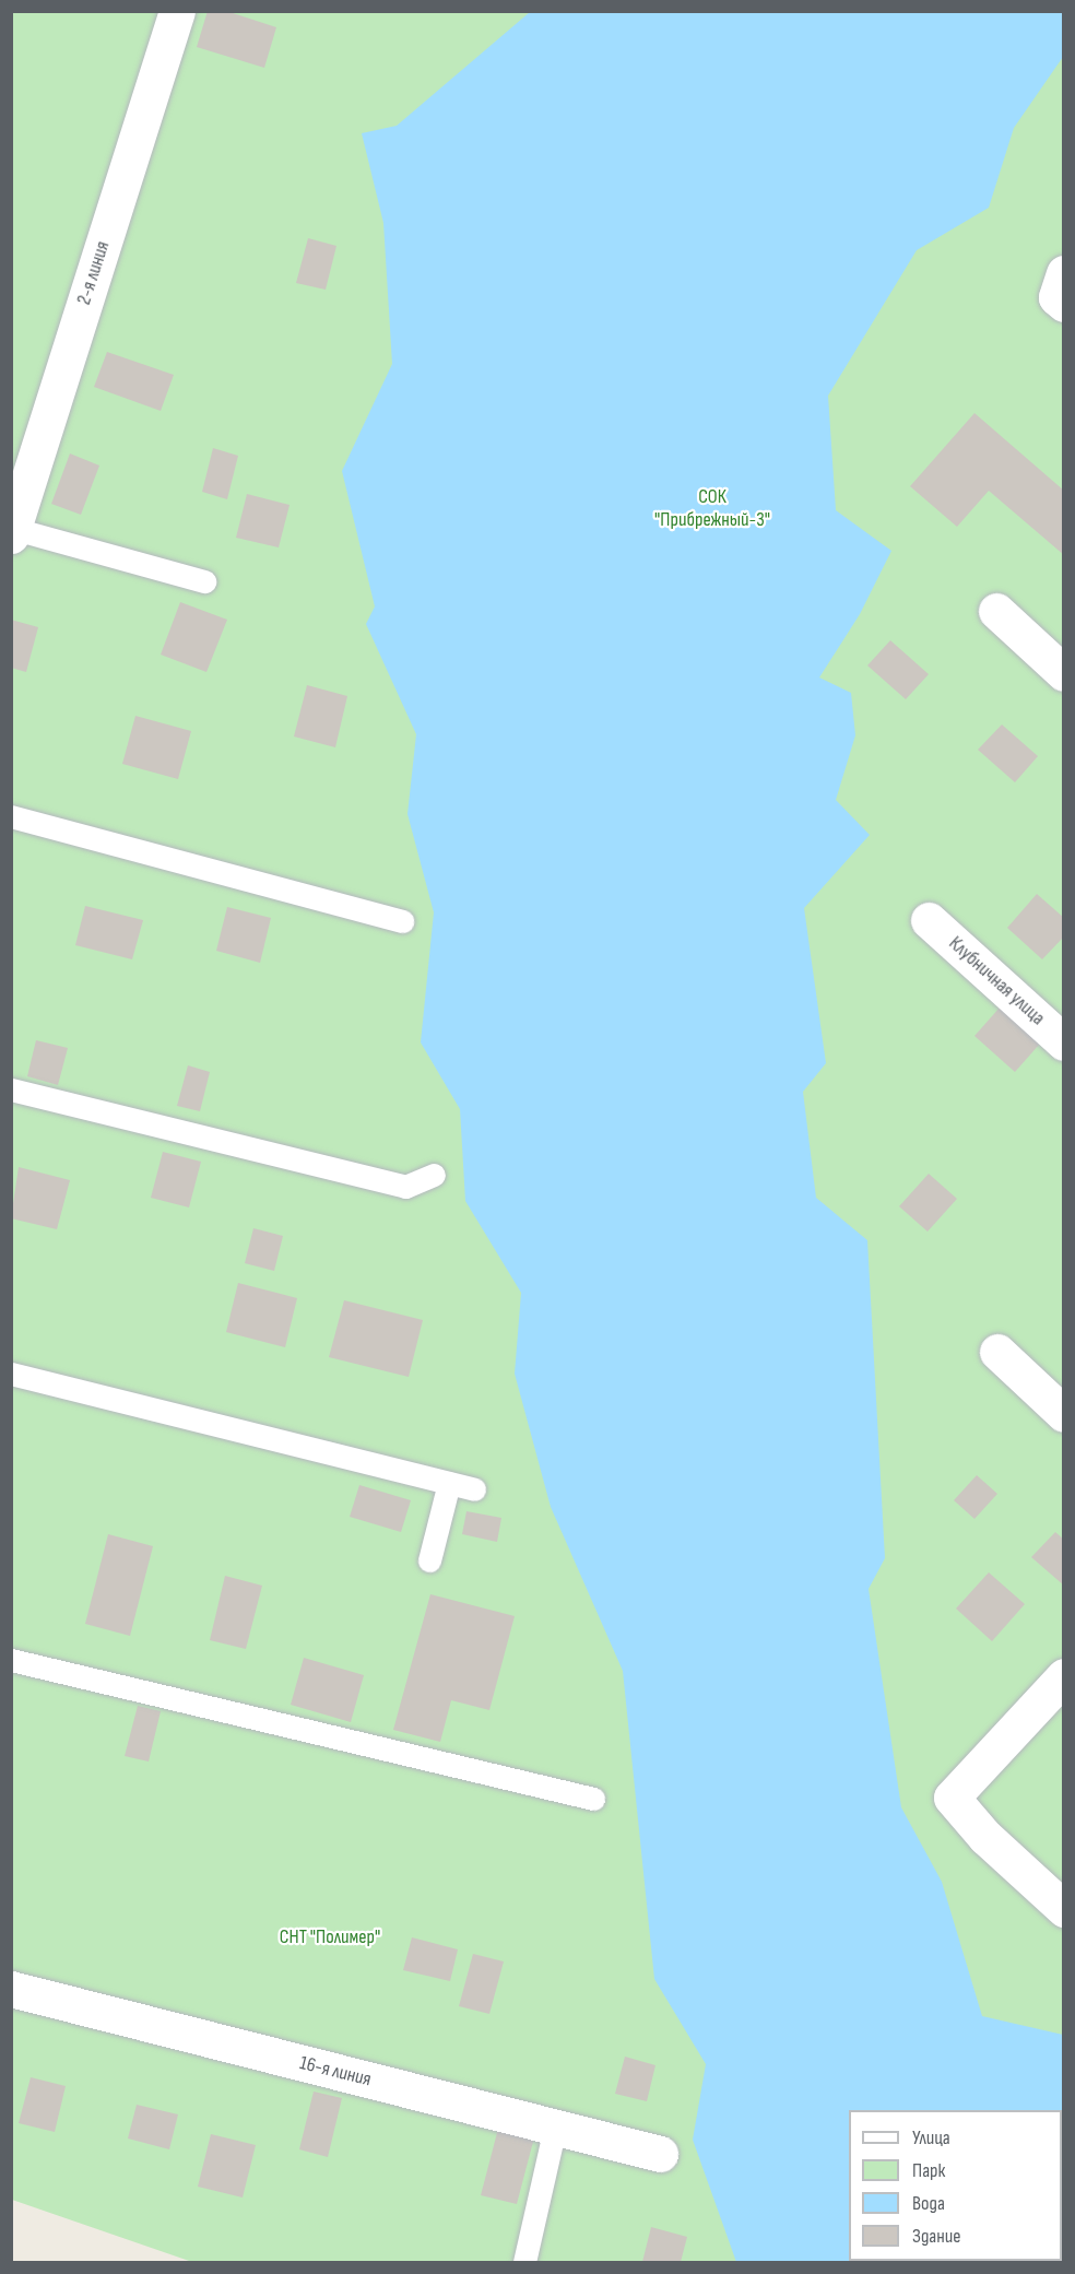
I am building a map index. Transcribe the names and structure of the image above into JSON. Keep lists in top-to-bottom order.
{
  "streets": {
    "street": ["2-я линия", "Клубничная улица", "16-я линия"]
  },
  "parks": ["СОК \"Прибрежный-3\"", "СНТ \"Полимер\""],
  "legend": [
    "Улица",
    "Парк",
    "Вода",
    "Здание"
  ]
}
